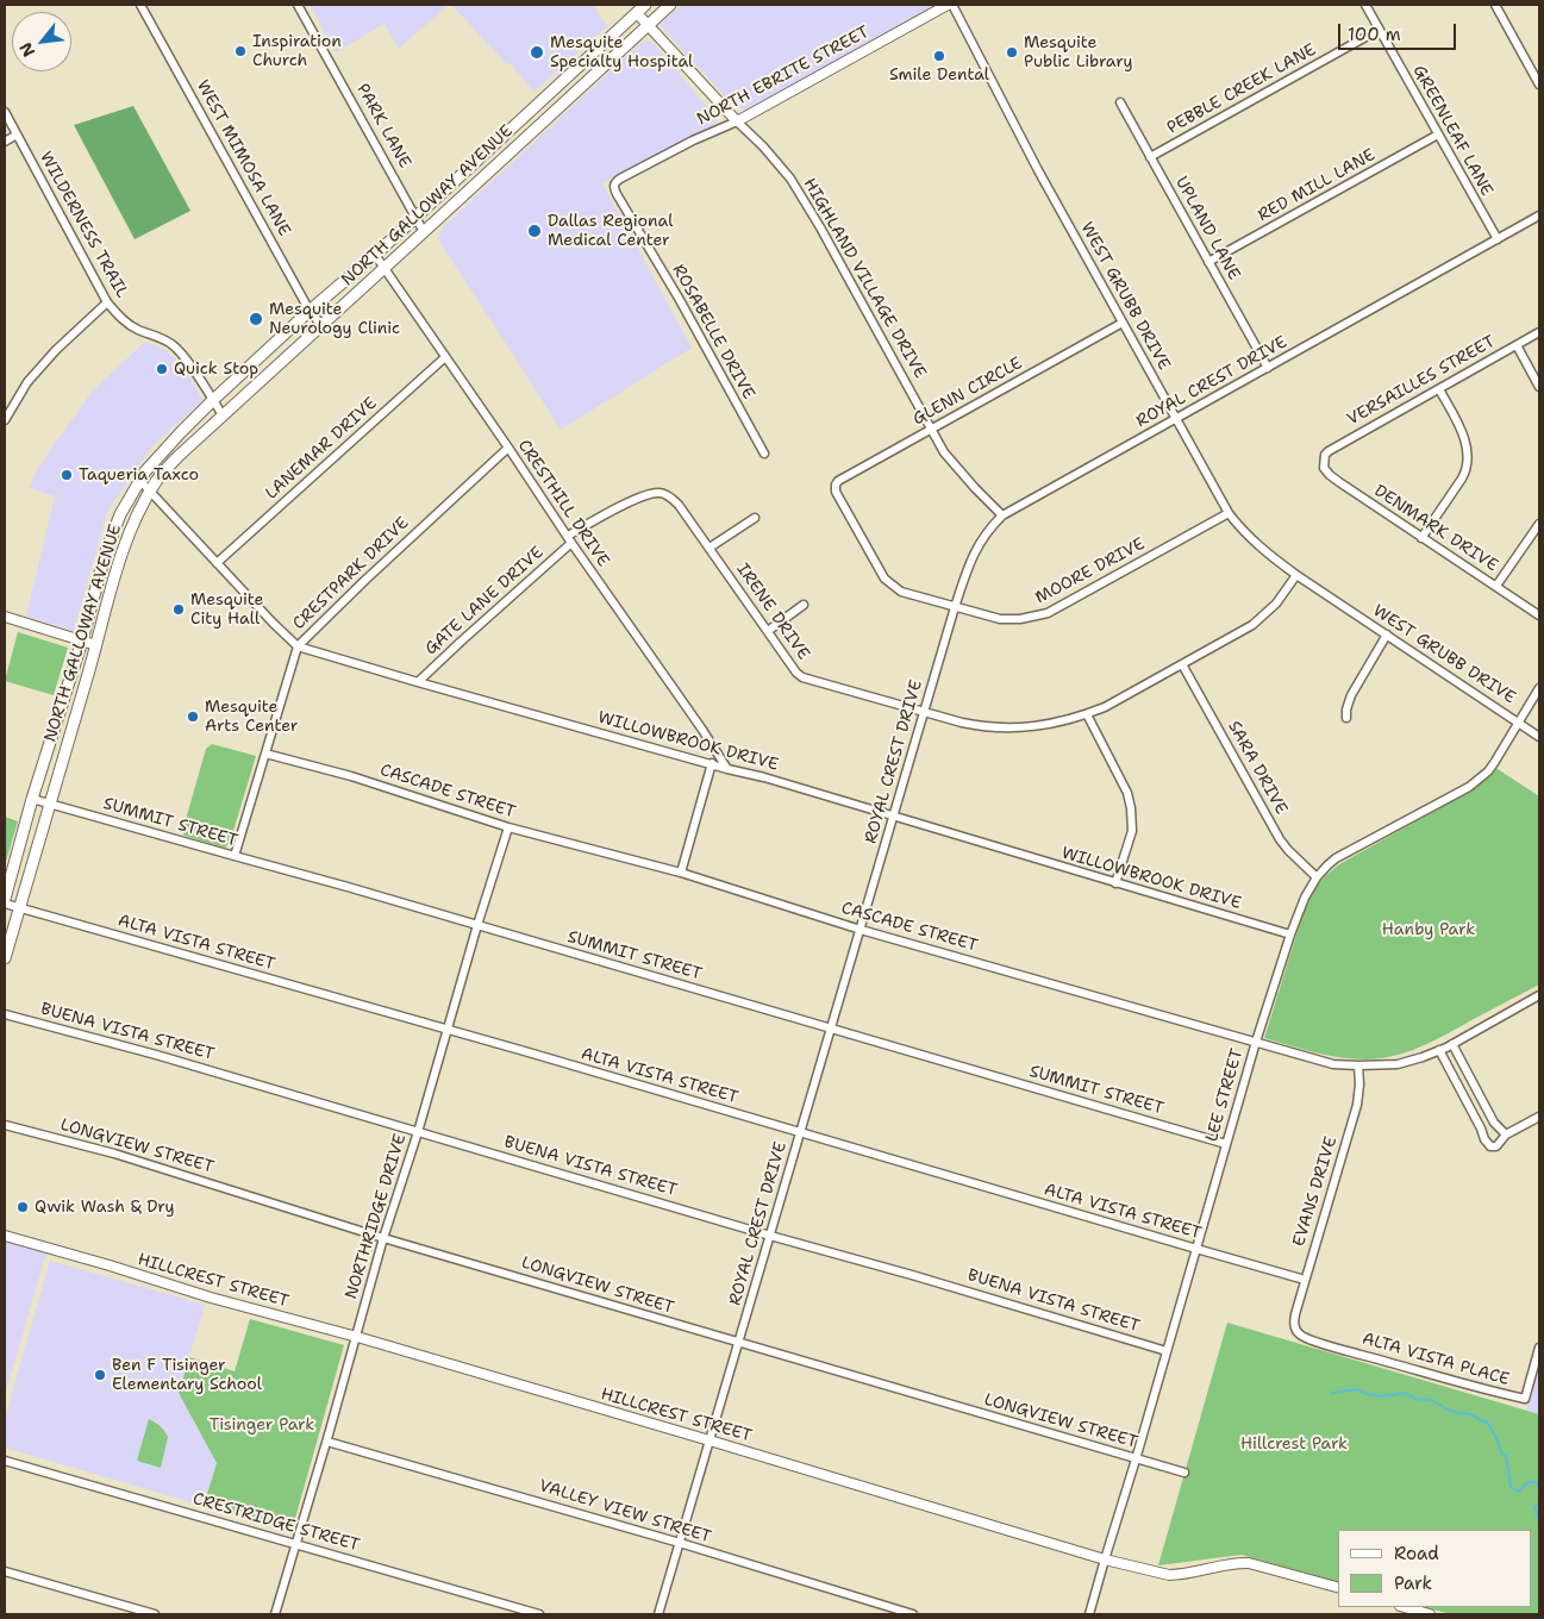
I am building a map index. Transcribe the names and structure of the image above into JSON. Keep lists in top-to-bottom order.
{
  "streets": {
    "main road": ["NORTH GALLOWAY AVENUE"],
    "street": [
      "NORTH EBRITE STREET",
      "PEBBLE CREEK LANE",
      "PARK LANE",
      "GREENLEAF LANE",
      "WEST MIMOSA LANE",
      "RED MILL LANE",
      "WILDERNESS TRAIL",
      "UPLAND LANE",
      "HIGHLAND VILLAGE DRIVE",
      "WEST GRUBB DRIVE",
      "ROSABELLE DRIVE",
      "VERSAILLES STREET",
      "ROYAL CREST DRIVE",
      "GLENN CIRCLE",
      "LANEMAR DRIVE",
      "CRESTHILL DRIVE",
      "DENMARK DRIVE",
      "MOORE DRIVE",
      "CRESTPARK DRIVE",
      "GATE LANE DRIVE",
      "IRENE DRIVE",
      "WILLOWBROOK DRIVE",
      "SARA DRIVE",
      "CASCADE STREET",
      "SUMMIT STREET",
      "ALTA VISTA STREET",
      "BUENA VISTA STREET",
      "LEE STREET",
      "LONGVIEW STREET",
      "EVANS DRIVE",
      "NORTHRIDGE DRIVE",
      "HILLCREST STREET",
      "ALTA VISTA PLACE",
      "VALLEY VIEW STREET",
      "CRESTRIDGE STREET"
    ]
  },
  "crossings": [
    ["NORTH EBRITE STREET", "HIGHLAND VILLAGE DRIVE"],
    ["NORTH EBRITE STREET", "WEST GRUBB DRIVE"],
    ["NORTH EBRITE STREET", "ROSABELLE DRIVE"],
    ["PEBBLE CREEK LANE", "GREENLEAF LANE"],
    ["PEBBLE CREEK LANE", "UPLAND LANE"],
    ["PARK LANE", "NORTH GALLOWAY AVENUE"],
    ["GREENLEAF LANE", "RED MILL LANE"],
    ["GREENLEAF LANE", "ROYAL CREST DRIVE"],
    ["WEST MIMOSA LANE", "NORTH GALLOWAY AVENUE"],
    ["RED MILL LANE", "UPLAND LANE"],
    ["NORTH GALLOWAY AVENUE", "WILDERNESS TRAIL"],
    ["NORTH GALLOWAY AVENUE", "HIGHLAND VILLAGE DRIVE"],
    ["NORTH GALLOWAY AVENUE", "CRESTHILL DRIVE"],
    ["NORTH GALLOWAY AVENUE", "WILLOWBROOK DRIVE"],
    ["NORTH GALLOWAY AVENUE", "SUMMIT STREET"],
    ["NORTH GALLOWAY AVENUE", "ALTA VISTA STREET"],
    ["UPLAND LANE", "ROYAL CREST DRIVE"],
    ["HIGHLAND VILLAGE DRIVE", "ROYAL CREST DRIVE"],
    ["HIGHLAND VILLAGE DRIVE", "GLENN CIRCLE"],
    ["WEST GRUBB DRIVE", "ROYAL CREST DRIVE"],
    ["WEST GRUBB DRIVE", "GLENN CIRCLE"],
    ["WEST GRUBB DRIVE", "MOORE DRIVE"],
    ["WEST GRUBB DRIVE", "IRENE DRIVE"],
    ["WEST GRUBB DRIVE", "LEE STREET"],
    ["VERSAILLES STREET", "DENMARK DRIVE"],
    ["ROYAL CREST DRIVE", "MOORE DRIVE"],
    ["ROYAL CREST DRIVE", "IRENE DRIVE"],
    ["ROYAL CREST DRIVE", "WILLOWBROOK DRIVE"],
    ["ROYAL CREST DRIVE", "CASCADE STREET"],
    ["ROYAL CREST DRIVE", "SUMMIT STREET"],
    ["ROYAL CREST DRIVE", "ALTA VISTA STREET"],
    ["ROYAL CREST DRIVE", "BUENA VISTA STREET"],
    ["ROYAL CREST DRIVE", "LONGVIEW STREET"],
    ["ROYAL CREST DRIVE", "HILLCREST STREET"],
    ["ROYAL CREST DRIVE", "VALLEY VIEW STREET"],
    ["GLENN CIRCLE", "MOORE DRIVE"],
    ["LANEMAR DRIVE", "CRESTHILL DRIVE"],
    ["LANEMAR DRIVE", "WILLOWBROOK DRIVE"],
    ["CRESTHILL DRIVE", "CRESTPARK DRIVE"],
    ["CRESTHILL DRIVE", "GATE LANE DRIVE"],
    ["CRESTHILL DRIVE", "WILLOWBROOK DRIVE"],
    ["CRESTPARK DRIVE", "WILLOWBROOK DRIVE"],
    ["CRESTPARK DRIVE", "CASCADE STREET"],
    ["CRESTPARK DRIVE", "SUMMIT STREET"],
    ["GATE LANE DRIVE", "IRENE DRIVE"],
    ["GATE LANE DRIVE", "WILLOWBROOK DRIVE"],
    ["IRENE DRIVE", "SARA DRIVE"],
    ["WILLOWBROOK DRIVE", "LEE STREET"],
    ["SARA DRIVE", "LEE STREET"],
    ["CASCADE STREET", "LEE STREET"],
    ["CASCADE STREET", "EVANS DRIVE"],
    ["CASCADE STREET", "NORTHRIDGE DRIVE"],
    ["SUMMIT STREET", "LEE STREET"],
    ["SUMMIT STREET", "NORTHRIDGE DRIVE"],
    ["ALTA VISTA STREET", "LEE STREET"],
    ["ALTA VISTA STREET", "EVANS DRIVE"],
    ["ALTA VISTA STREET", "NORTHRIDGE DRIVE"],
    ["BUENA VISTA STREET", "LEE STREET"],
    ["BUENA VISTA STREET", "NORTHRIDGE DRIVE"],
    ["LEE STREET", "LONGVIEW STREET"],
    ["LEE STREET", "HILLCREST STREET"],
    ["LONGVIEW STREET", "NORTHRIDGE DRIVE"],
    ["EVANS DRIVE", "ALTA VISTA PLACE"],
    ["NORTHRIDGE DRIVE", "HILLCREST STREET"],
    ["NORTHRIDGE DRIVE", "VALLEY VIEW STREET"],
    ["NORTHRIDGE DRIVE", "CRESTRIDGE STREET"]
  ],
  "parks": ["Hanby Park", "Tisinger Park", "Hillcrest Park"],
  "places": [
    "Inspiration Church",
    "Mesquite Specialty Hospital",
    "Mesquite Public Library",
    "Smile Dental",
    "Dallas Regional Medical Center",
    "Mesquite Neurology Clinic",
    "Quick Stop",
    "Taqueria Taxco",
    "Mesquite City Hall",
    "Mesquite Arts Center",
    "Qwik Wash & Dry",
    "Ben F Tisinger Elementary School"
  ],
  "legend": ["Road", "Park"],
  "scale_bar": "100 m",
  "north": "bottom left"
}
